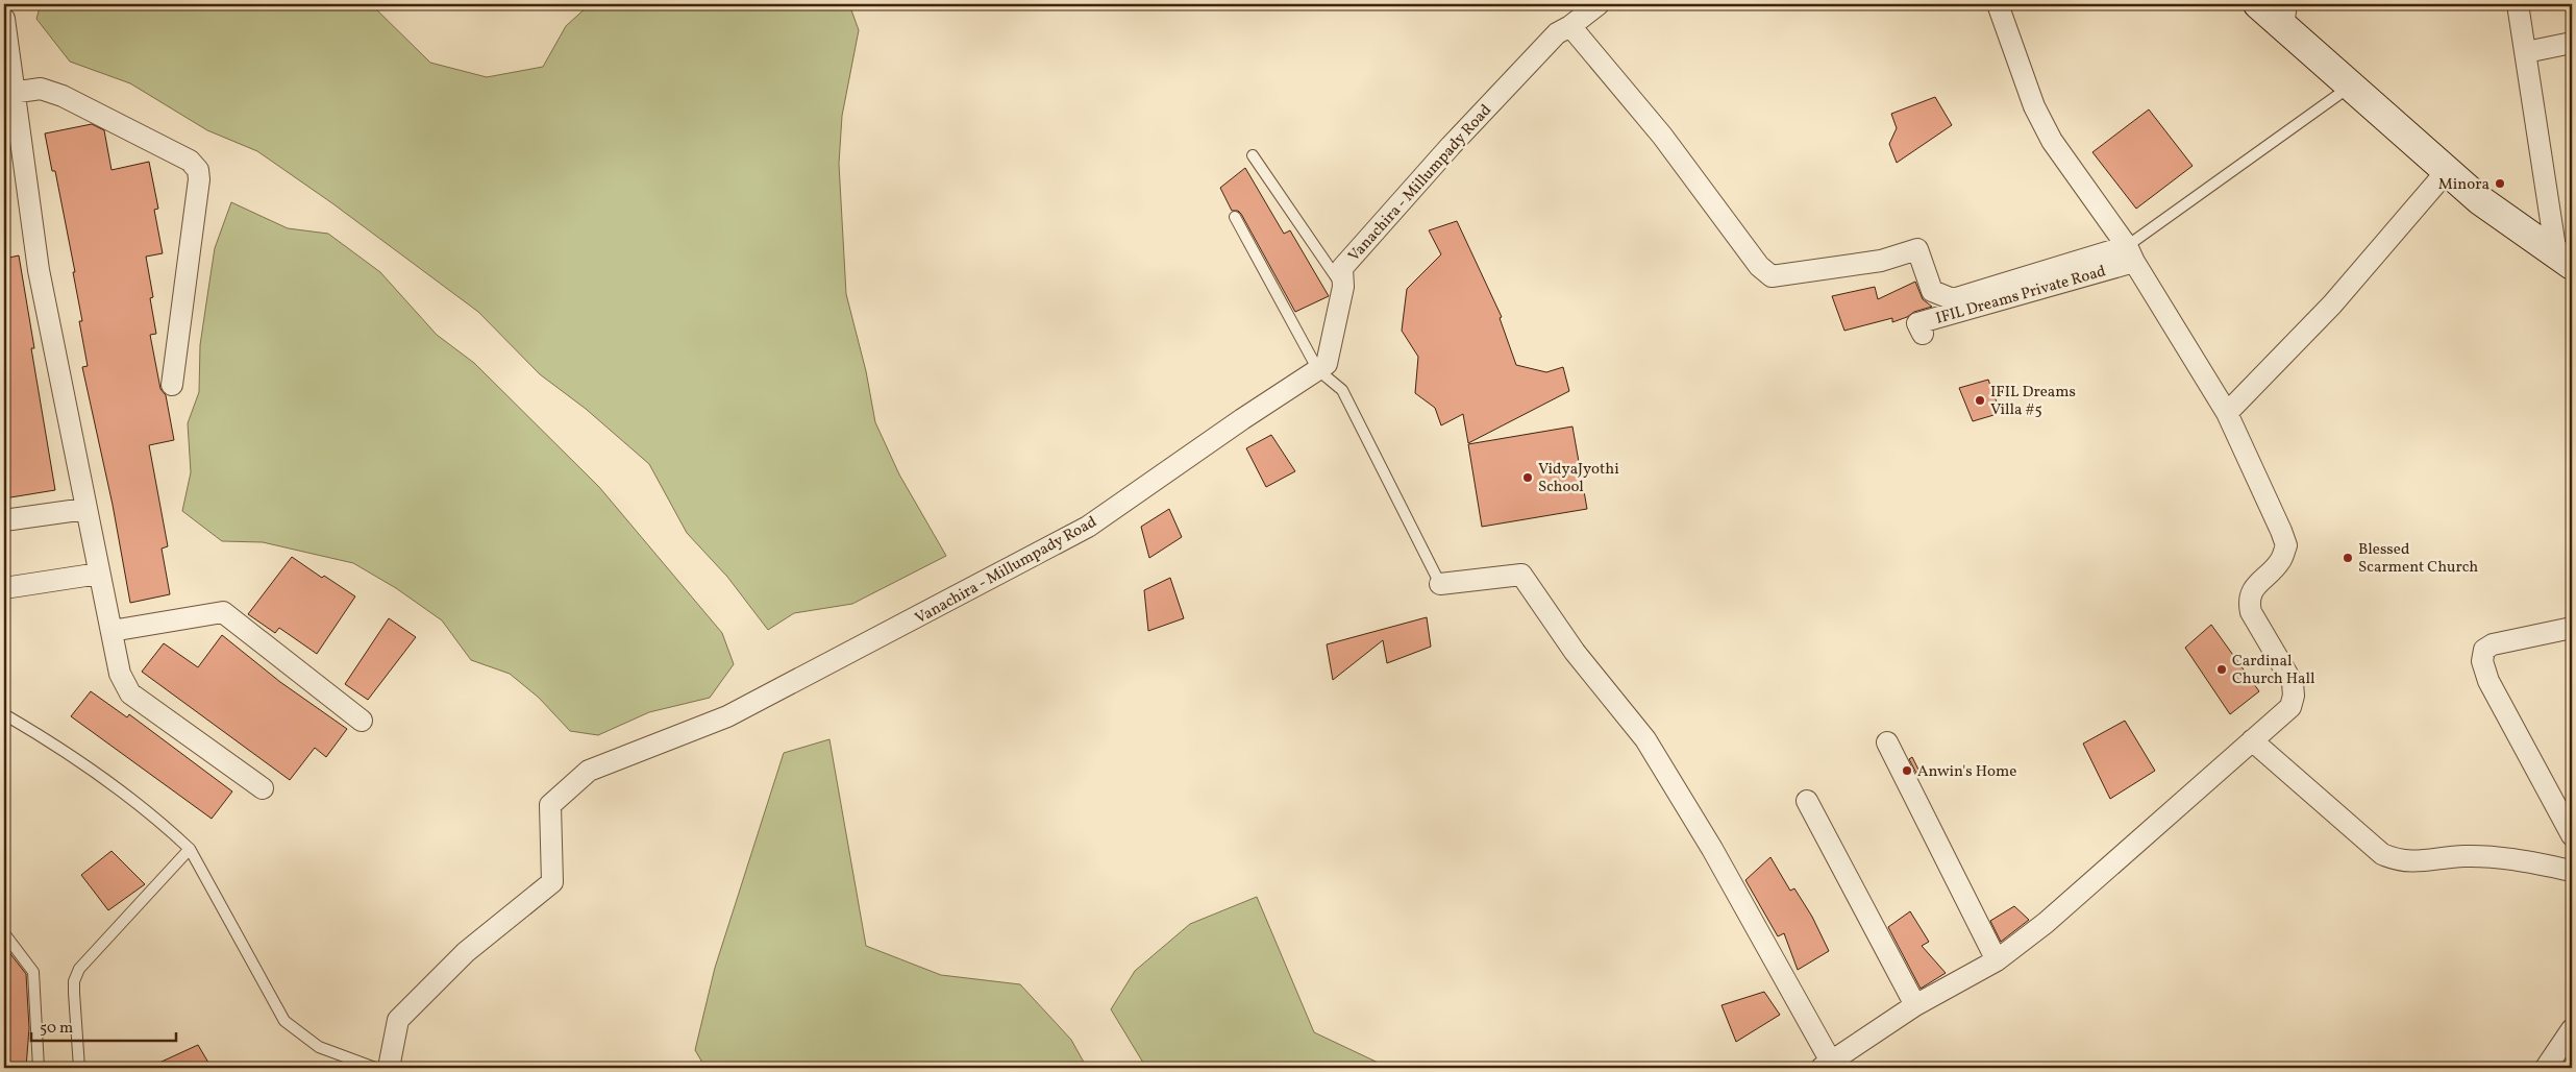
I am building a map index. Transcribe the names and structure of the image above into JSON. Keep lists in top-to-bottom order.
{
  "streets": {
    "street": ["Vanachira - Millumpady Road", "IFIL Dreams Private Road"]
  },
  "places": [
    "Minora",
    "IFIL Dreams Villa #5",
    "VidyaJyothi School",
    "Blessed Scarment Church",
    "Cardinal Church Hall",
    "Anwin's Home"
  ],
  "scale_bar": "50 m"
}
